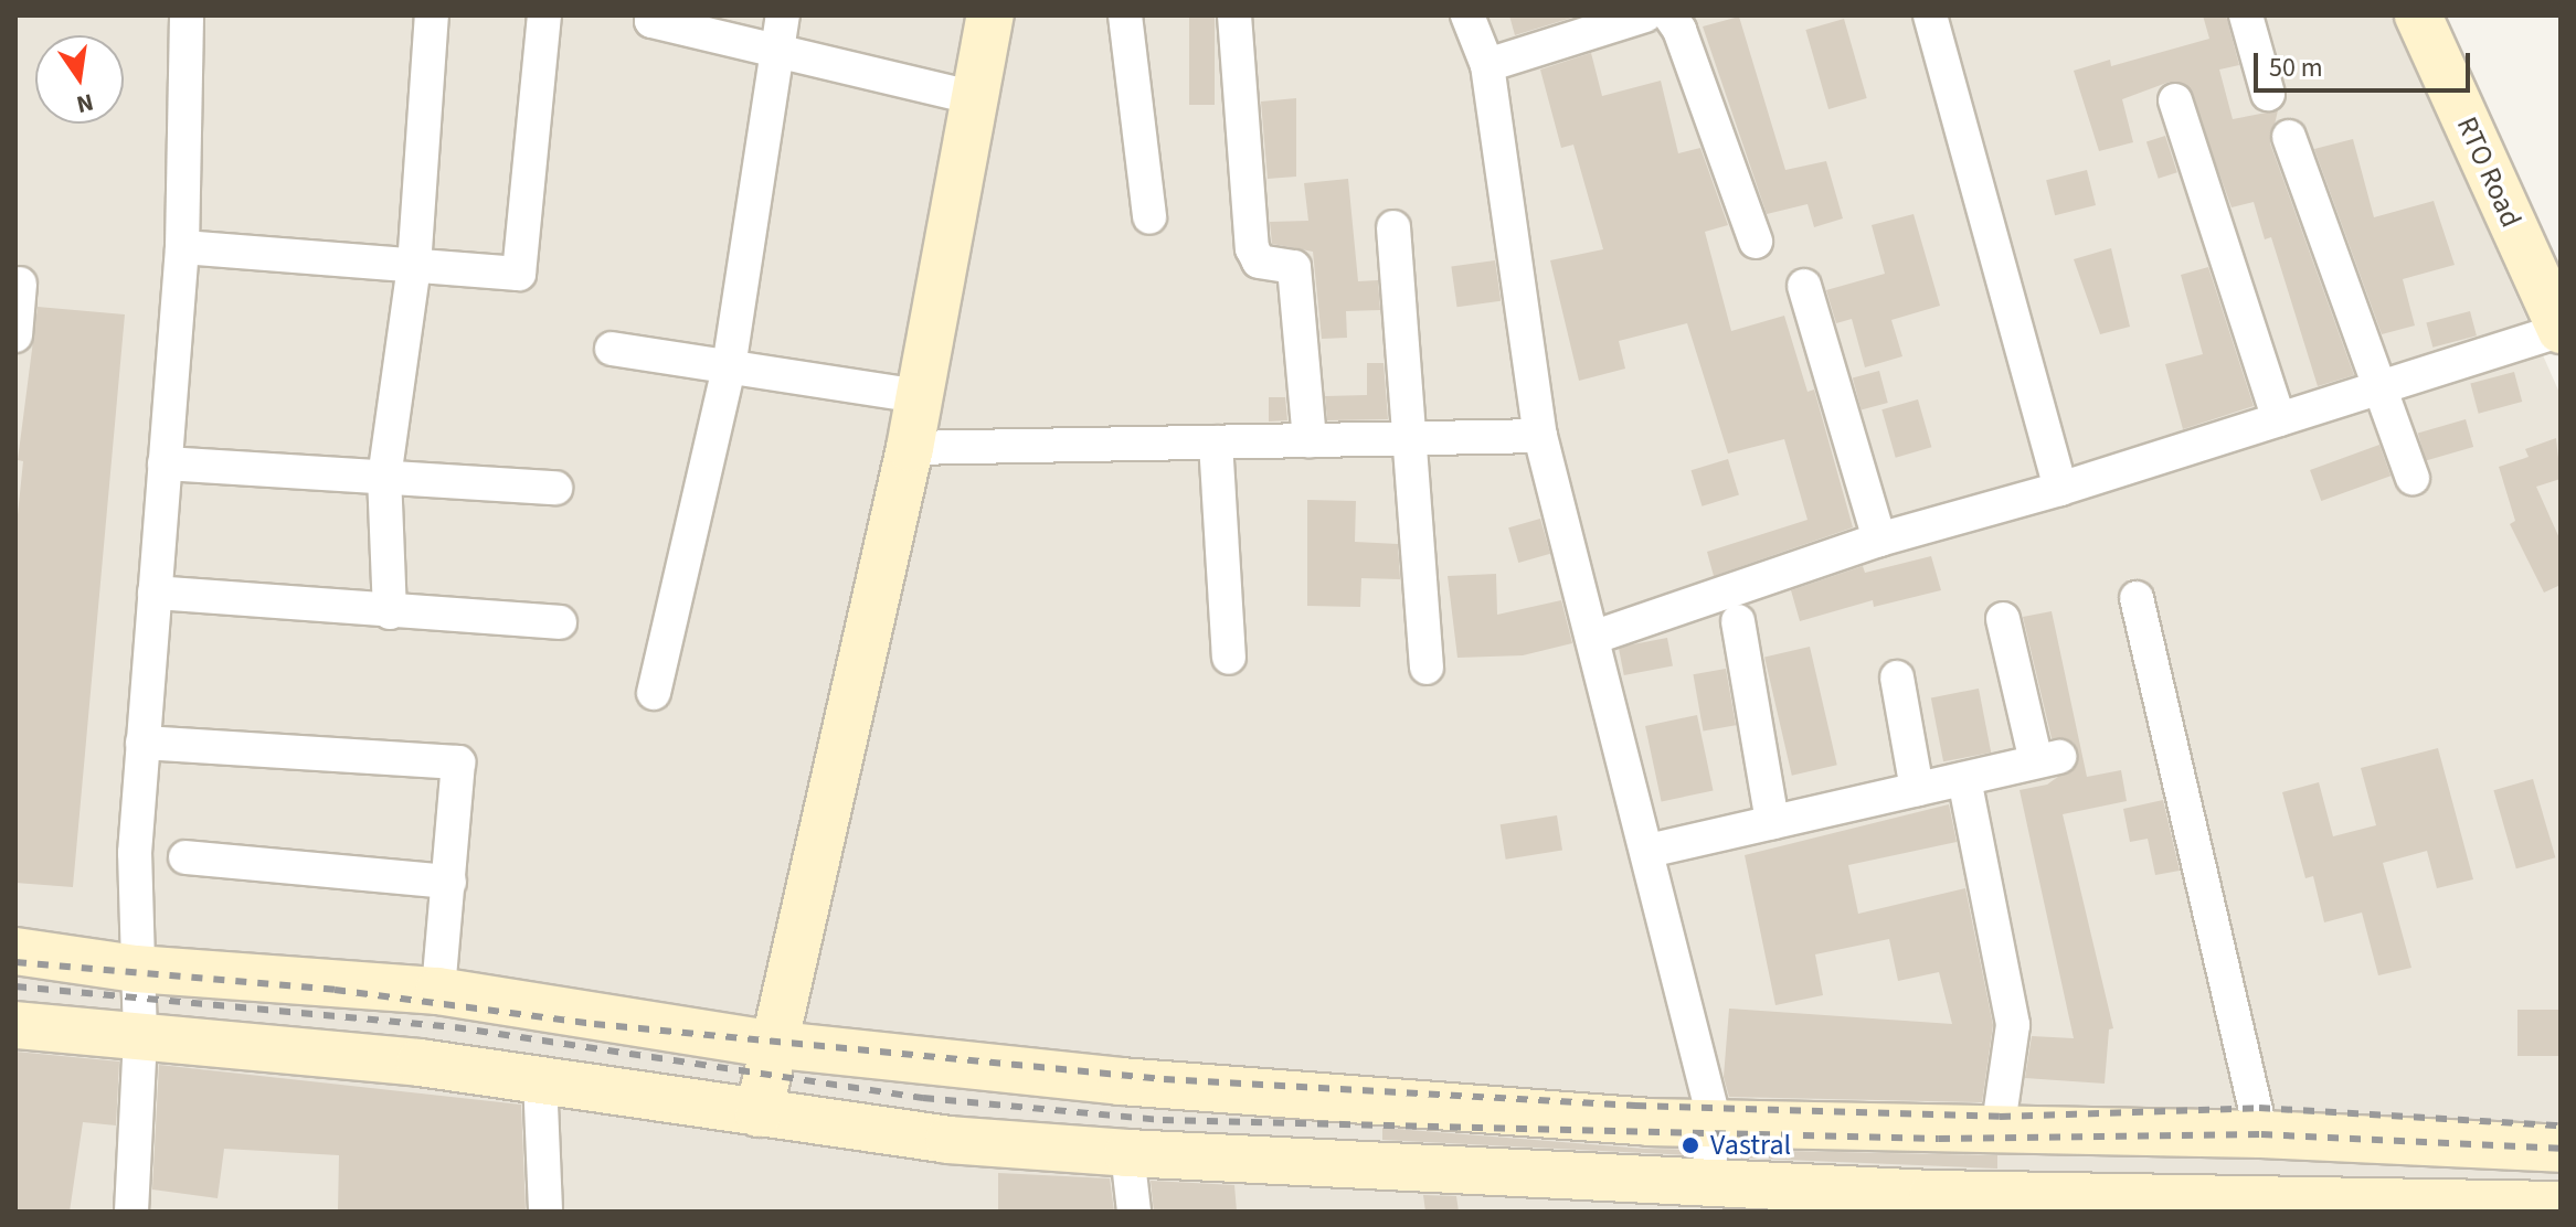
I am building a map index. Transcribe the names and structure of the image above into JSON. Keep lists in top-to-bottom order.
{
  "streets": {
    "main road": ["RTO Road"]
  },
  "places": ["Vastral"],
  "scale_bar": "50 m",
  "north": "bottom"
}
